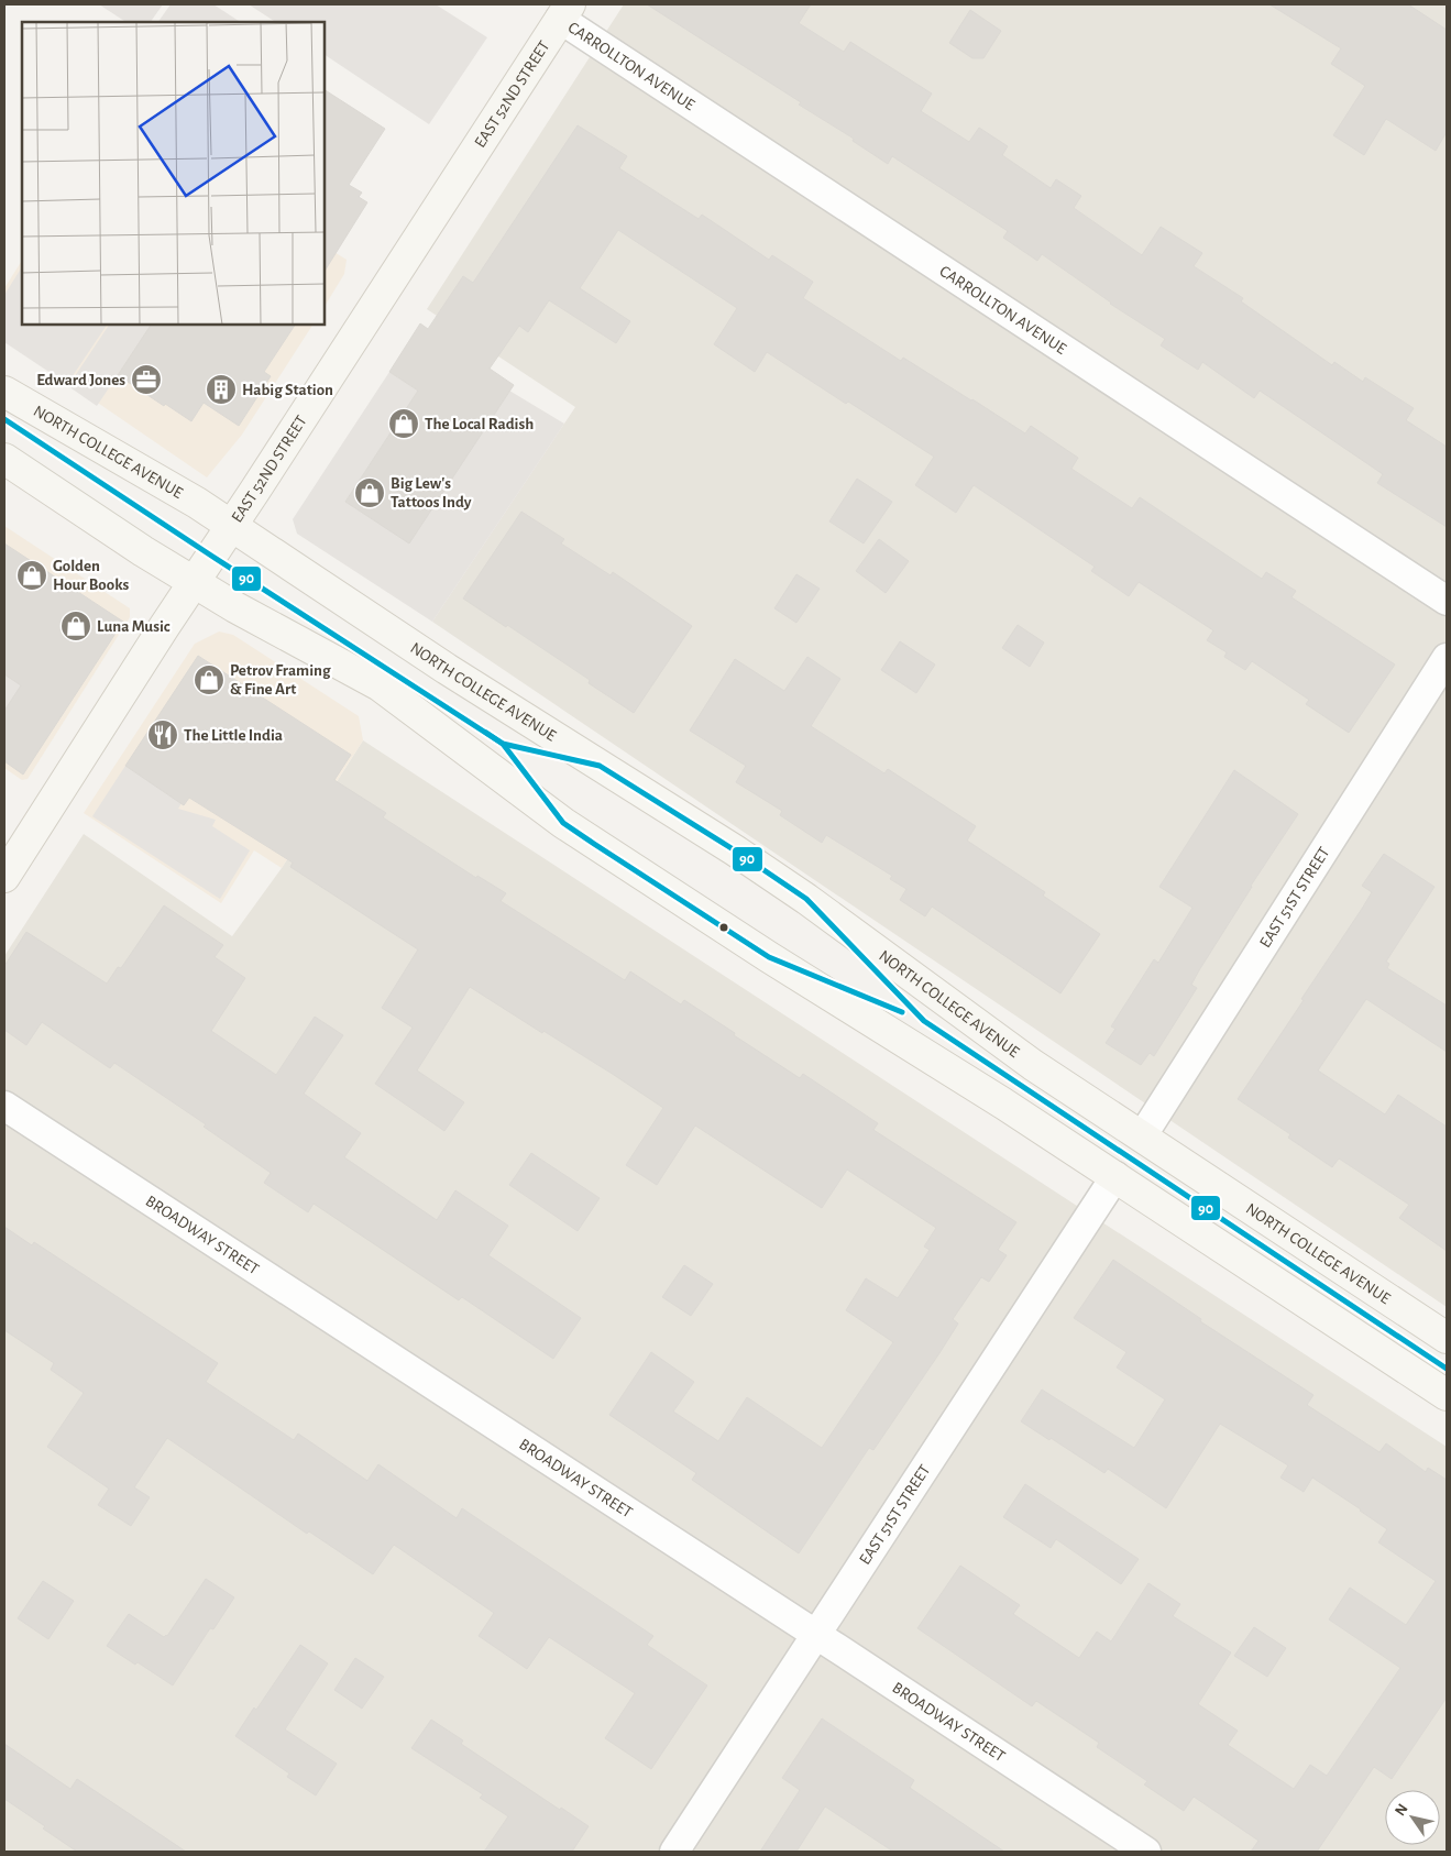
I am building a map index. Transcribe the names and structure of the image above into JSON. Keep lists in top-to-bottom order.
{
  "streets": {
    "main road": ["EAST 52ND STREET", "NORTH COLLEGE AVENUE"],
    "street": ["CARROLLTON AVENUE", "EAST 51ST STREET", "BROADWAY STREET"]
  },
  "crossings": [
    ["CARROLLTON AVENUE", "EAST 52ND STREET"],
    ["EAST 52ND STREET", "NORTH COLLEGE AVENUE"],
    ["NORTH COLLEGE AVENUE", "EAST 51ST STREET"],
    ["EAST 51ST STREET", "BROADWAY STREET"]
  ],
  "places": {
    "office": ["Edward Jones"],
    "building": ["Habig Station"],
    "shop": [
      "The Local Radish",
      "Big Lew's Tattoos Indy",
      "Golden Hour Books",
      "Luna Music",
      "Petrov Framing & Fine Art"
    ],
    "restaurant": ["The Little India"]
  },
  "lines": ["transit line 90"],
  "north": "top left"
}
